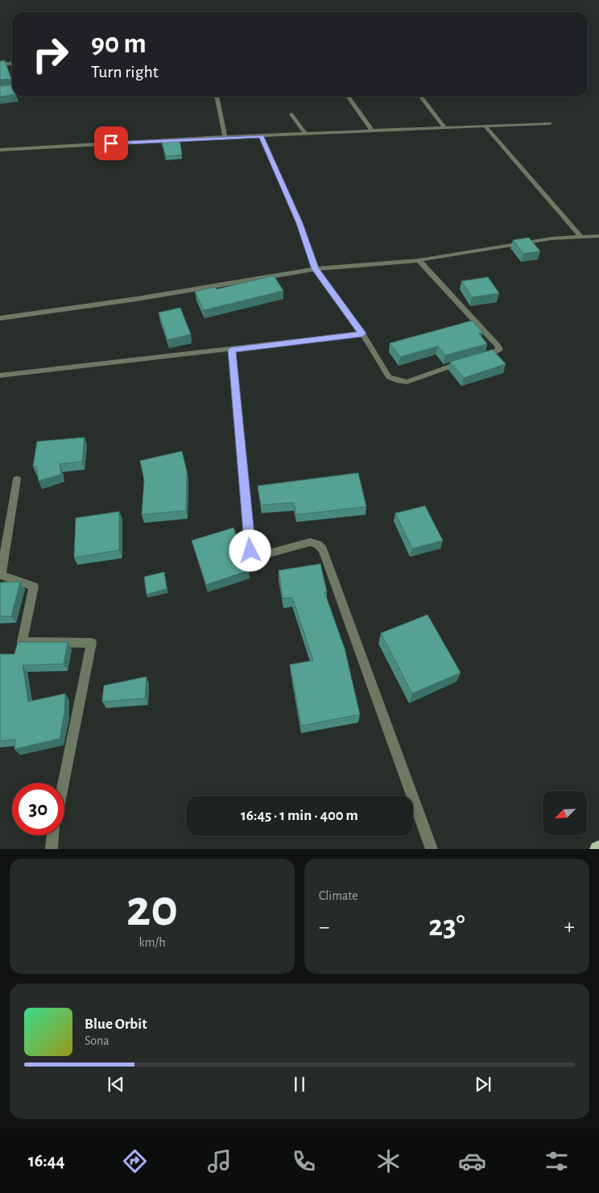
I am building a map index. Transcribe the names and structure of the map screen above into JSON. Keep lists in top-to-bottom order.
{
  "north": "bottom left",
  "page": {
    "turn": ["90 m", "Turn right"],
    "limit": "30",
    "trip": "16:45 · 1 min · 400 m",
    "tile": [
      ["20", "km/h"],
      "Climate"
    ],
    "heat": ["−", "23°", "+"],
    "song": ["Blue Orbit", "Sona"],
    "tabs": "16:44"
  }
}
